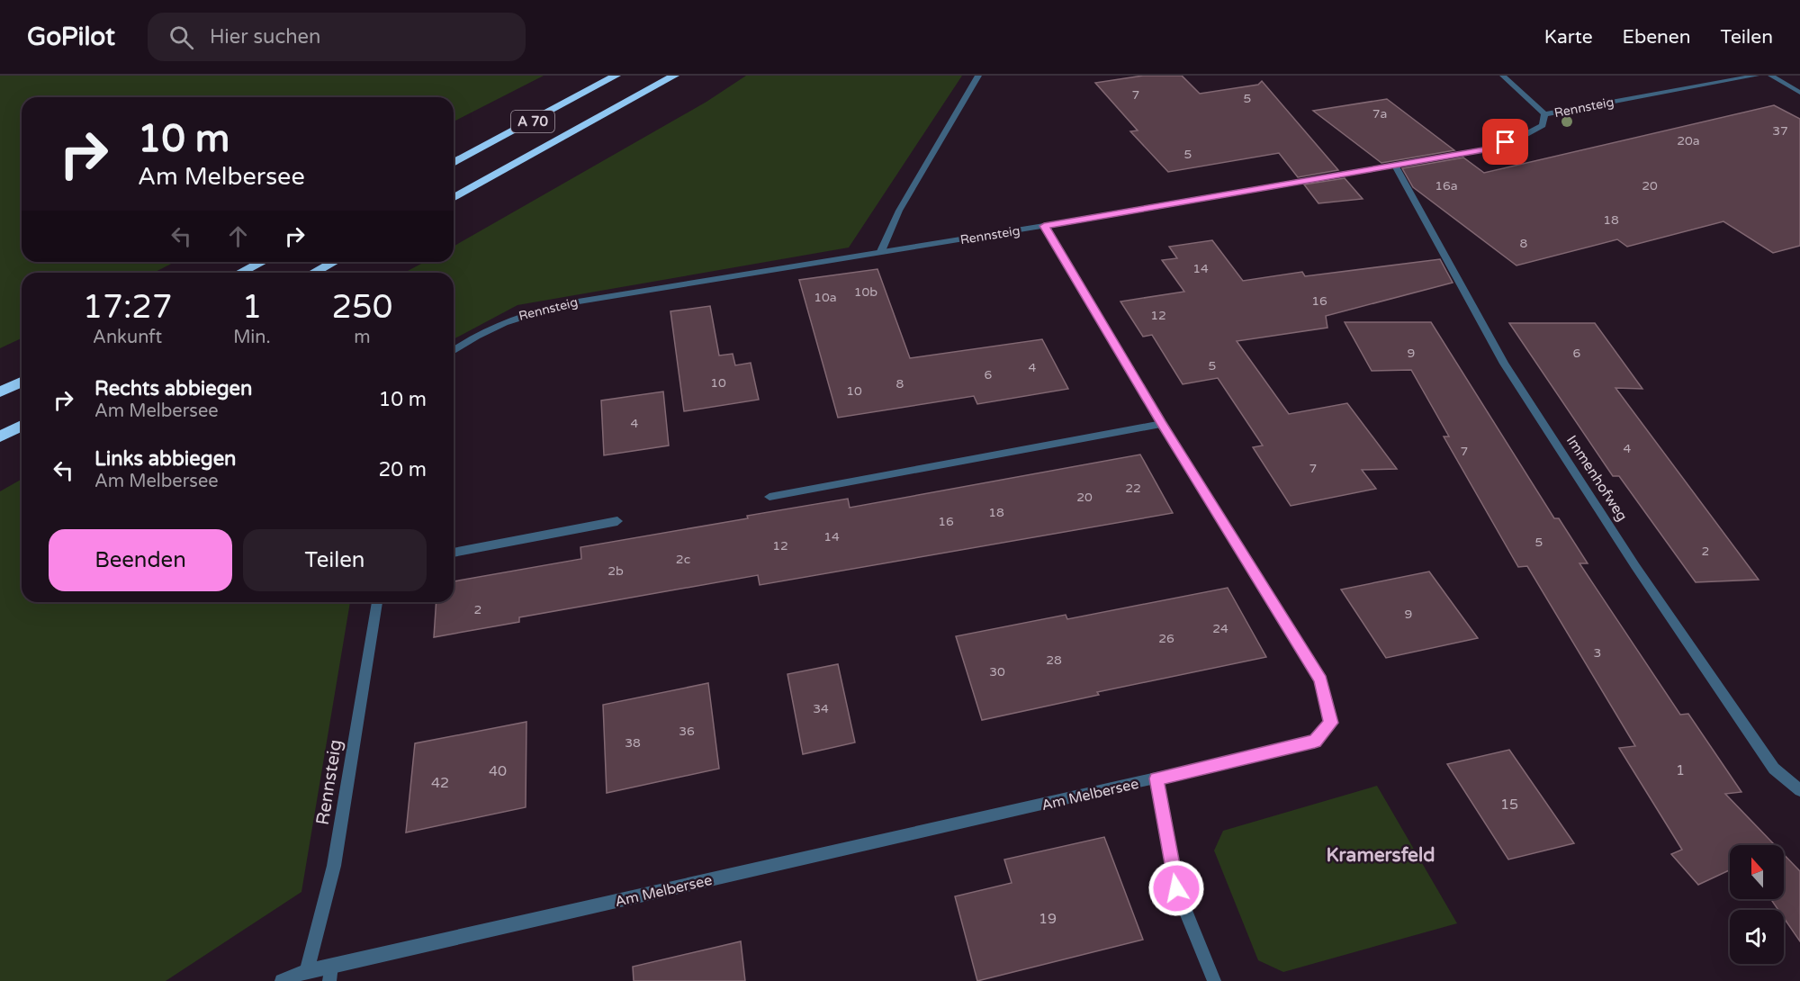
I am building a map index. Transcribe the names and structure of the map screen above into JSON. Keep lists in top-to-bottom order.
{
  "streets": {
    "highway": ["A 70"],
    "street": ["Rennsteig", "Immenhofweg", "Am Melbersee"]
  },
  "crossings": [
    ["Rennsteig", "Immenhofweg"],
    ["Rennsteig", "Am Melbersee"]
  ],
  "districts": ["Kramersfeld"],
  "house_numbers": [
    "7",
    "5",
    "7a",
    "37",
    "20a",
    "5",
    "16a",
    "20",
    "18",
    "8",
    "14",
    "10b",
    "10a",
    "16",
    "12",
    "9",
    "6",
    "5",
    "4",
    "6",
    "10",
    "8",
    "10",
    "4",
    "4",
    "7",
    "7",
    "22",
    "20",
    "18",
    "16",
    "14",
    "5",
    "12",
    "2",
    "2c",
    "2b",
    "2",
    "9",
    "24",
    "26",
    "3",
    "28",
    "30",
    "34",
    "36",
    "38",
    "1",
    "40",
    "42",
    "15",
    "19"
  ],
  "north": "top",
  "page": {
    "header": "GoPilot",
    "search": "Hier suchen",
    "nav": ["Karte", "Ebenen", "Teilen"],
    "turn": ["10 m", "Am Melbersee"],
    "eta": [
      "17:27",
      "Ankunft",
      "1",
      "Min.",
      "250",
      "m"
    ],
    "list": [
      {
        "name": "Rechts abbiegen",
        "note": "Am Melbersee",
        "value": "10 m"
      },
      {
        "name": "Links abbiegen",
        "note": "Am Melbersee",
        "value": "20 m"
      }
    ],
    "buttons": ["Beenden", "Teilen"]
  }
}
